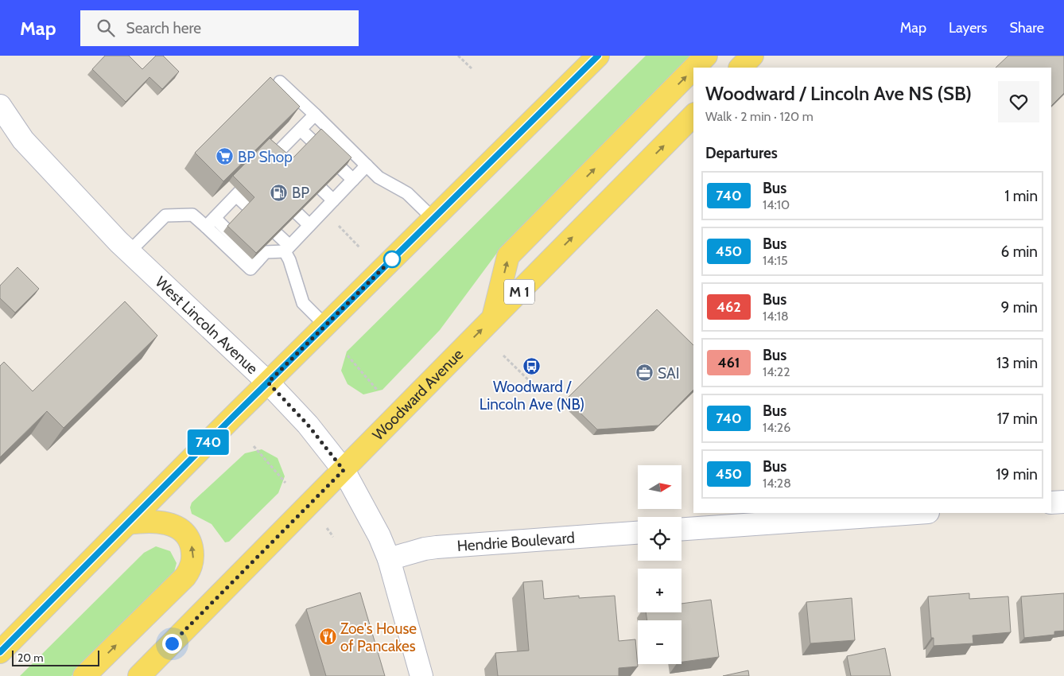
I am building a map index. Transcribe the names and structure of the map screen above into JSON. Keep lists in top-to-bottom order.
{
  "streets": {
    "main road": ["M 1", "Woodward Avenue"],
    "street": ["West Lincoln Avenue", "Hendrie Boulevard"]
  },
  "crossings": [
    ["West Lincoln Avenue", "Woodward Avenue"],
    ["West Lincoln Avenue", "Hendrie Boulevard"]
  ],
  "places": {
    "supermarket": ["BP Shop"],
    "fuel station": ["BP"],
    "bus stop": ["Woodward / Lincoln Ave (NB)"],
    "office": ["SAI"],
    "restaurant": ["Zoe's House of Pancakes"]
  },
  "lines": ["bus line 740"],
  "scale_bar": "20 m",
  "north": "right",
  "page": {
    "header": "Map",
    "search": "Search here",
    "nav": ["Map", "Layers", "Share"],
    "on_map": "740",
    "heading": [
      ["Woodward / Lincoln Ave NS (SB)", "Walk · 2 min · 120 m"],
      "Departures"
    ],
    "list": [
      {
        "mark": "740",
        "name": "Bus",
        "note": "14:10",
        "value": "1 min"
      },
      {
        "mark": "450",
        "name": "Bus",
        "note": "14:15",
        "value": "6 min"
      },
      {
        "mark": "462",
        "name": "Bus",
        "note": "14:18",
        "value": "9 min"
      },
      {
        "mark": "461",
        "name": "Bus",
        "note": "14:22",
        "value": "13 min"
      },
      {
        "mark": "740",
        "name": "Bus",
        "note": "14:26",
        "value": "17 min"
      },
      {
        "mark": "450",
        "name": "Bus",
        "note": "14:28",
        "value": "19 min"
      }
    ],
    "map_buttons": ["+", "−"],
    "scale": "20 m"
  }
}
